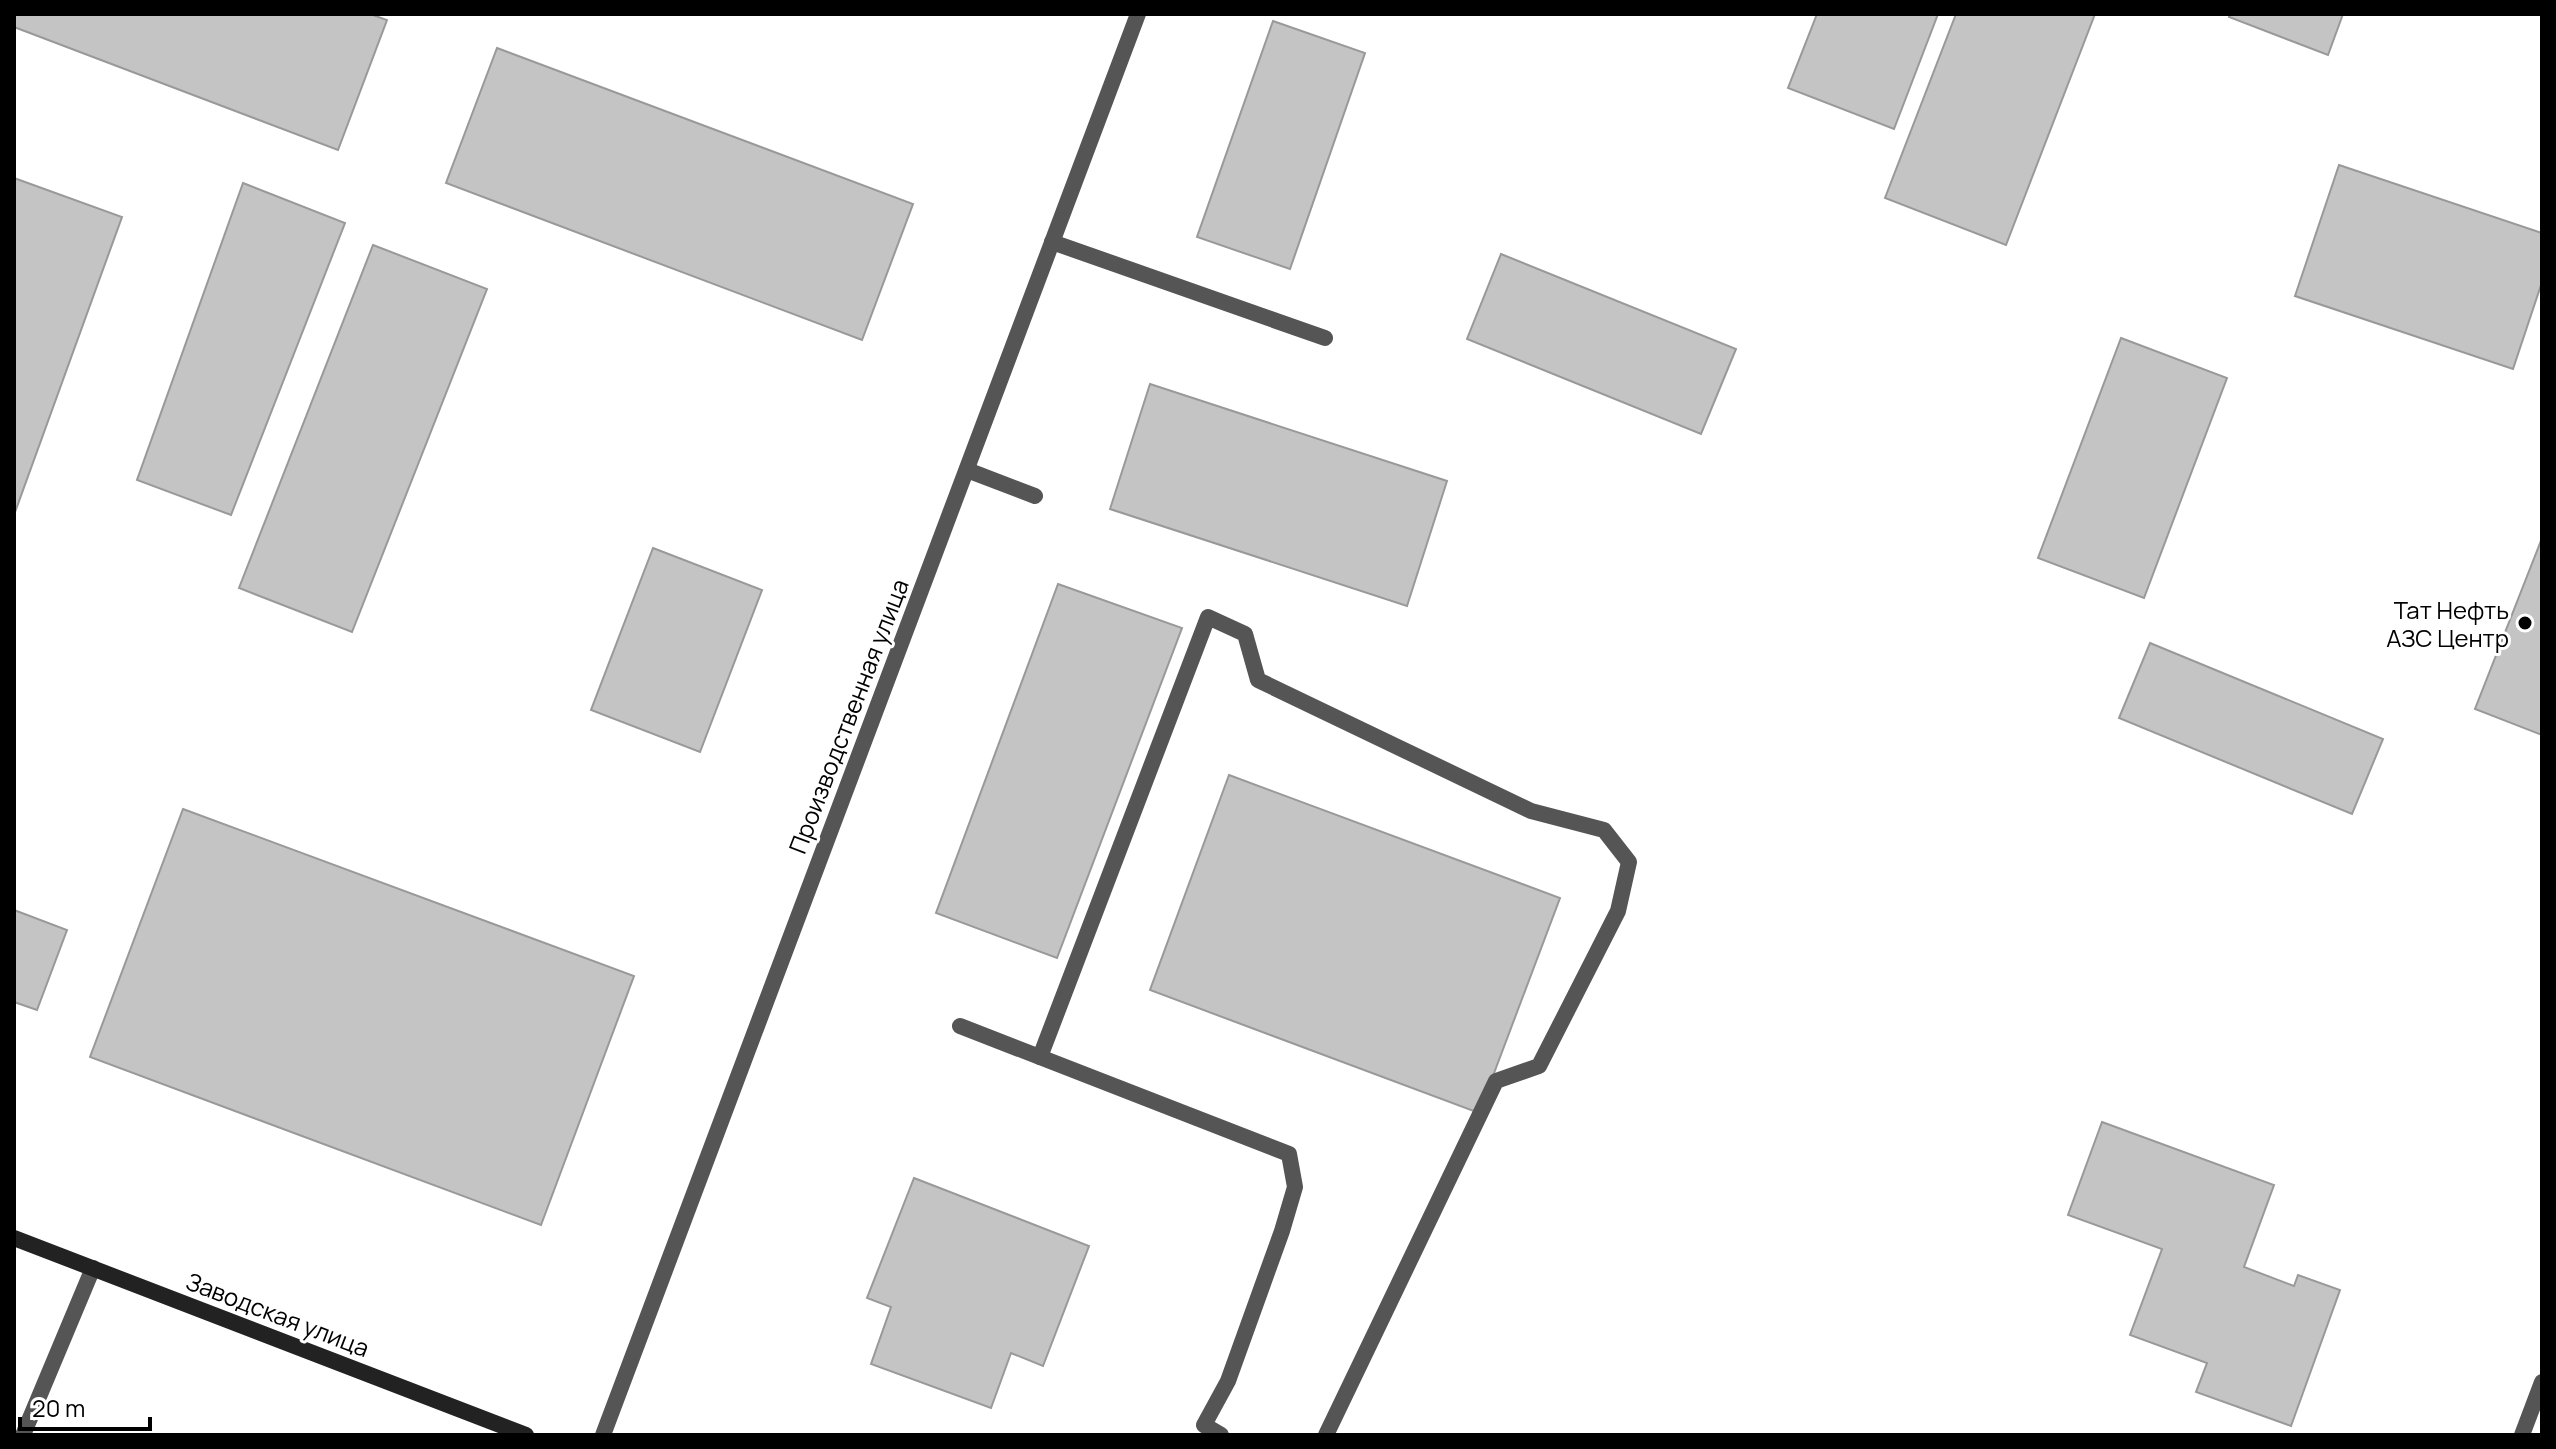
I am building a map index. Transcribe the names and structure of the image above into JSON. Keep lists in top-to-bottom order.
{
  "streets": {
    "street": ["Производственная улица", "Заводская улица"]
  },
  "places": ["Тат Нефть АЗС Центр"],
  "scale_bar": "20 m"
}
